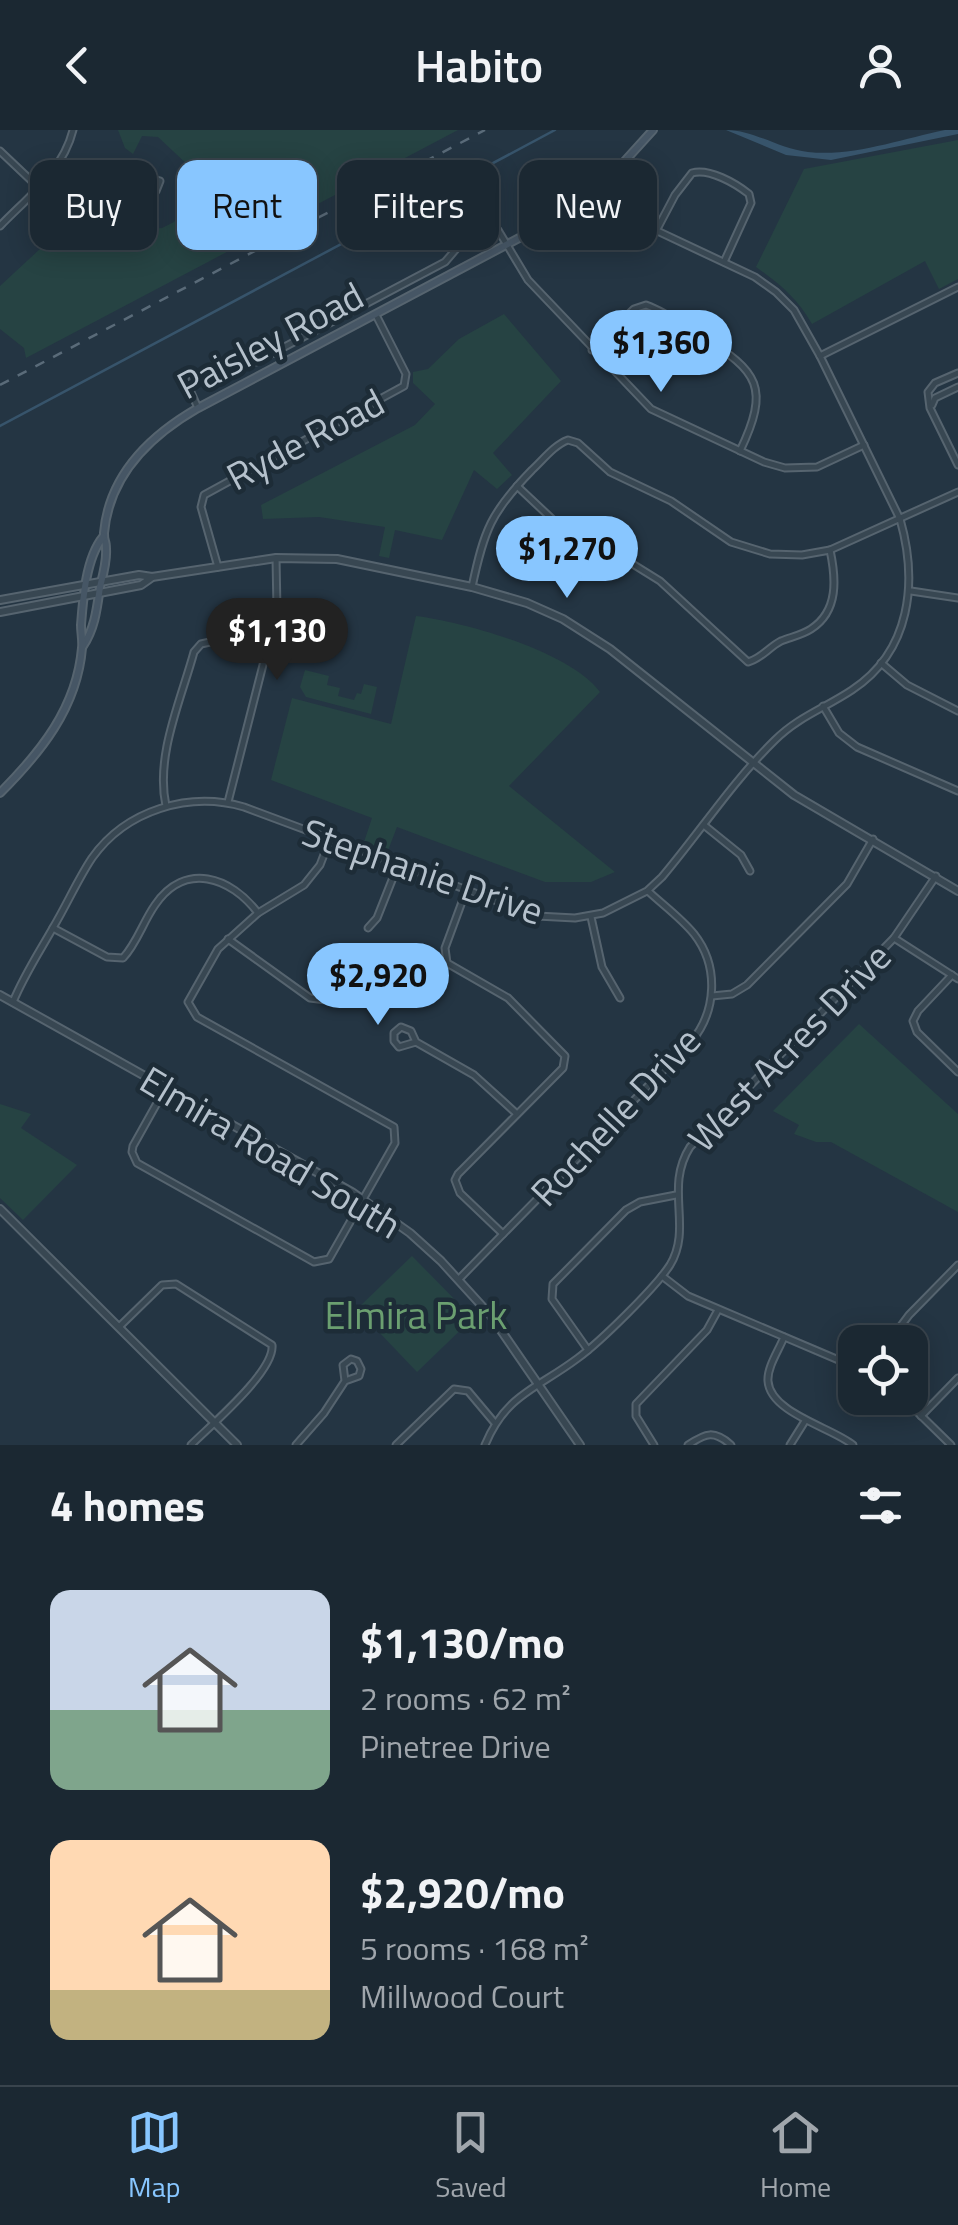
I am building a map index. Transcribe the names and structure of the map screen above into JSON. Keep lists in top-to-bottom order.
{
  "streets": {
    "main road": ["Paisley Road"],
    "street": [
      "Ryde Road",
      "Stephanie Drive",
      "West Acres Drive",
      "Rochelle Drive",
      "Elmira Road South"
    ]
  },
  "crossings": [
    ["Paisley Road", "Ryde Road"],
    ["Stephanie Drive", "Rochelle Drive"],
    ["Stephanie Drive", "Elmira Road South"],
    ["West Acres Drive", "Elmira Road South"],
    ["Rochelle Drive", "Elmira Road South"]
  ],
  "parks": ["Elmira Park"],
  "page": {
    "header": "Habito",
    "chip": [
      "Buy",
      "Rent",
      "Filters",
      "New"
    ],
    "price": [
      "$1,360",
      "$1,270",
      "$1,130",
      "$2,920"
    ],
    "heading": "4 homes",
    "list": [
      {
        "name": "$1,130/mo",
        "note": "2 rooms · 62 m² · Pinetree Drive"
      },
      {
        "name": "$2,920/mo",
        "note": "5 rooms · 168 m² · Millwood Court"
      }
    ],
    "tabs": ["Map", "Saved", "Home"]
  }
}
